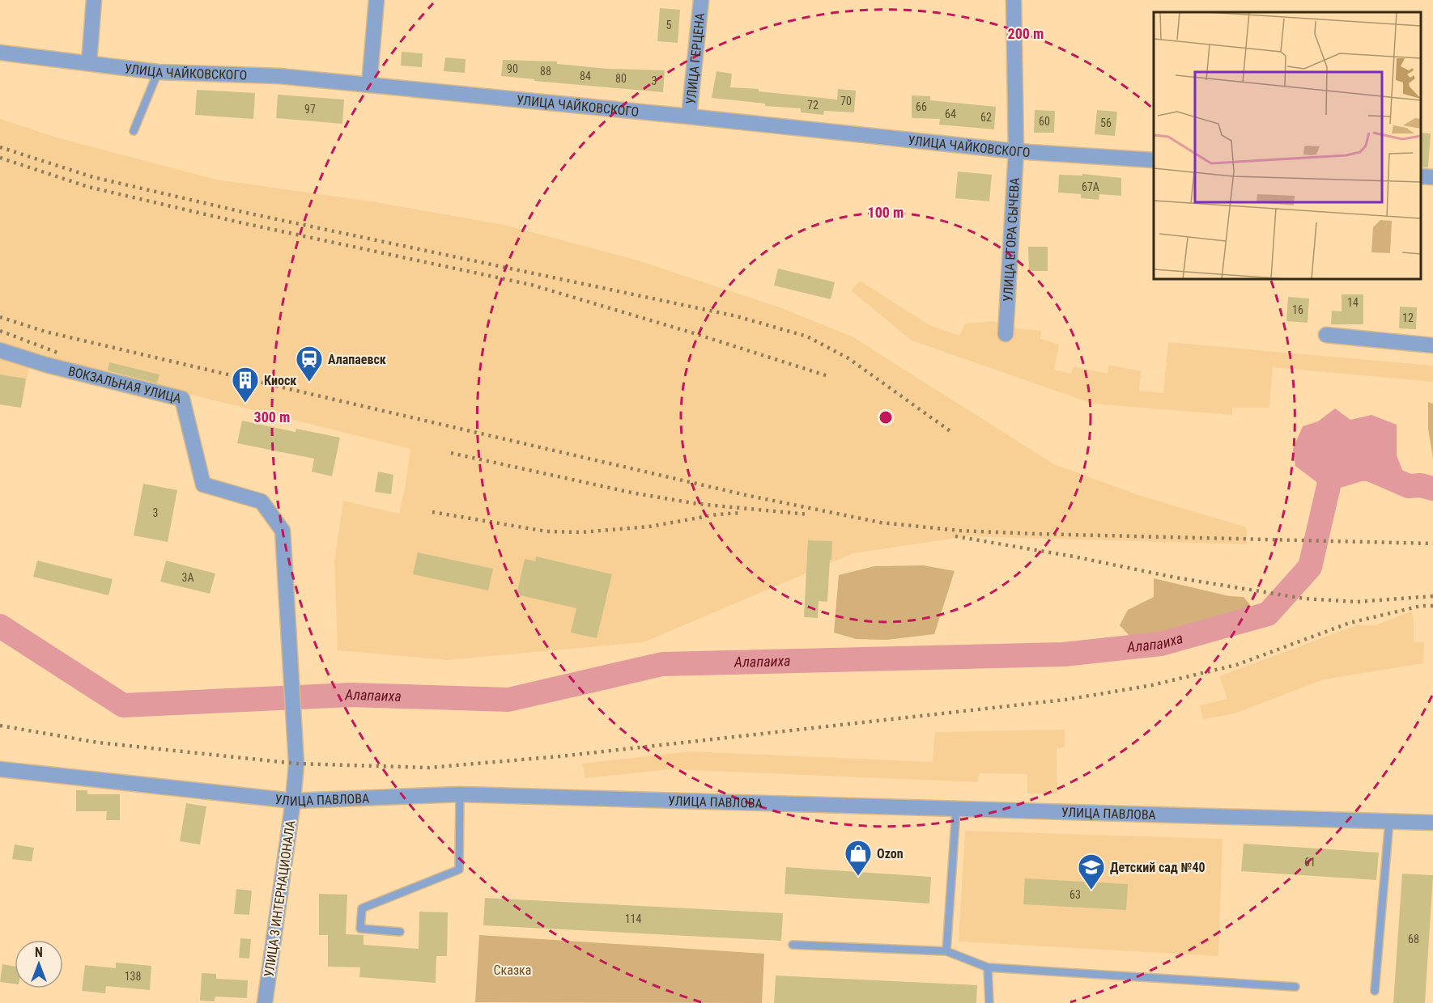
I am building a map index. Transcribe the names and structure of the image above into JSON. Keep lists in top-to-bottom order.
{
  "streets": {
    "street": [
      "УЛИЦА ГЕРЦЕНА",
      "УЛИЦА ЧАЙКОВСКОГО",
      "УЛИЦА ЕГОРА СЫЧЕВА",
      "ВОКЗАЛЬНАЯ УЛИЦА",
      "УЛИЦА ПАВЛОВА",
      "УЛИЦА 3 ИНТЕРНАЦИОНАЛА"
    ]
  },
  "crossings": [
    ["УЛИЦА ГЕРЦЕНА", "УЛИЦА ЧАЙКОВСКОГО"],
    ["УЛИЦА ЧАЙКОВСКОГО", "УЛИЦА ЕГОРА СЫЧЕВА"],
    ["ВОКЗАЛЬНАЯ УЛИЦА", "УЛИЦА 3 ИНТЕРНАЦИОНАЛА"],
    ["УЛИЦА ПАВЛОВА", "УЛИЦА 3 ИНТЕРНАЦИОНАЛА"]
  ],
  "water": ["Алапаиха"],
  "parks": ["Сказка"],
  "places": {
    "station": ["Алапаевск"],
    "building": ["Киоск"],
    "shop": ["Ozon"],
    "school or university": ["Детский сад №40"]
  },
  "house_numbers": [
    "5",
    "90",
    "88",
    "84",
    "80",
    "3",
    "70",
    "72",
    "66",
    "97",
    "64",
    "62",
    "60",
    "56",
    "67А",
    "14",
    "16",
    "12",
    "3",
    "3А",
    "61",
    "63",
    "114",
    "68",
    "138"
  ],
  "north": "top",
  "rings": ["200 m", "100 m", "300 m"]
}
